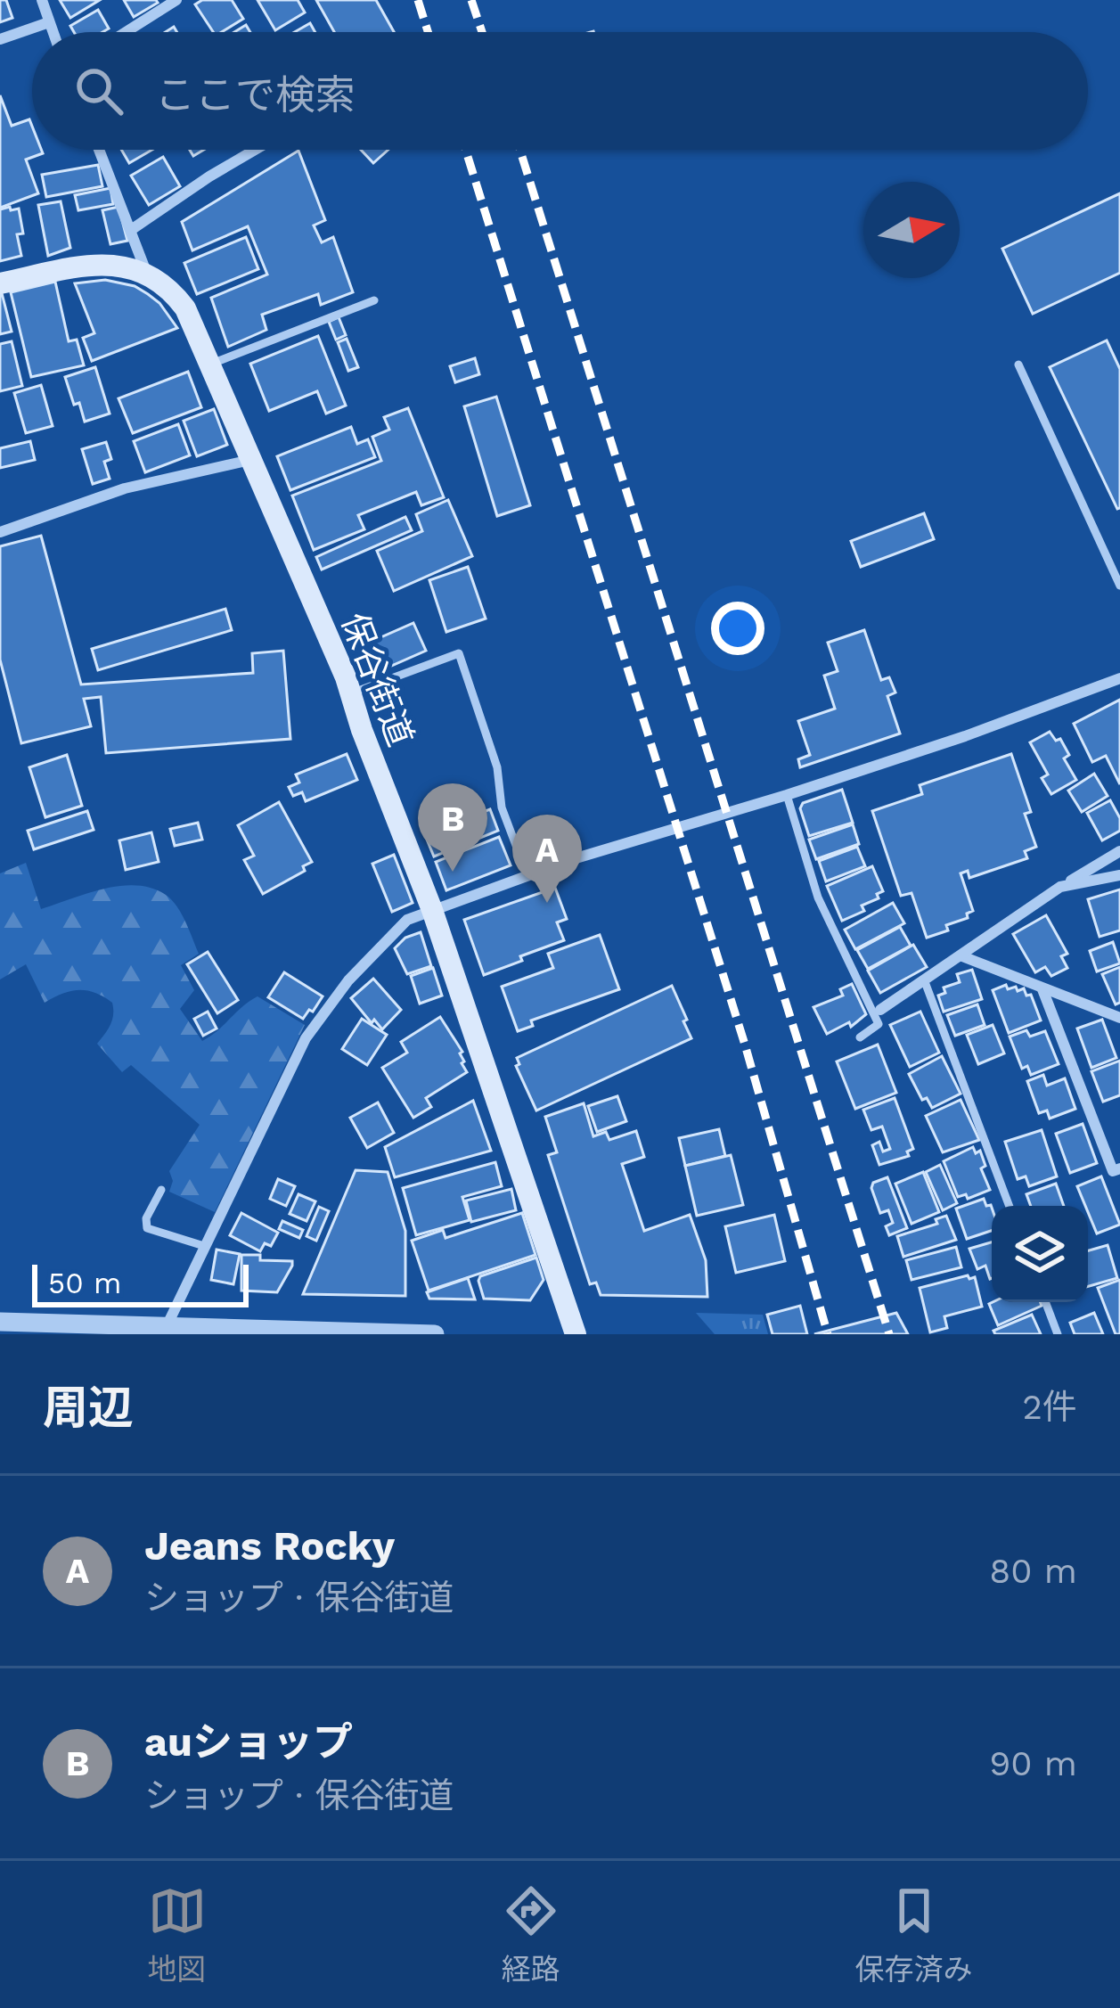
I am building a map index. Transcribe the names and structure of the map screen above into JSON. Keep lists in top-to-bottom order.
{
  "streets": {
    "main road": ["保谷街道"]
  },
  "scale_bar": "50 m",
  "north": "right",
  "page": {
    "search": "ここで検索",
    "pins": ["B", "A"],
    "scale": "50 m",
    "heading": ["周辺", "2件"],
    "list": [
      {
        "mark": "A",
        "name": "Jeans Rocky",
        "note": "ショップ · 保谷街道",
        "value": "80 m"
      },
      {
        "mark": "B",
        "name": "auショップ",
        "note": "ショップ · 保谷街道",
        "value": "90 m"
      }
    ],
    "nav": ["地図", "経路", "保存済み"]
  }
}
